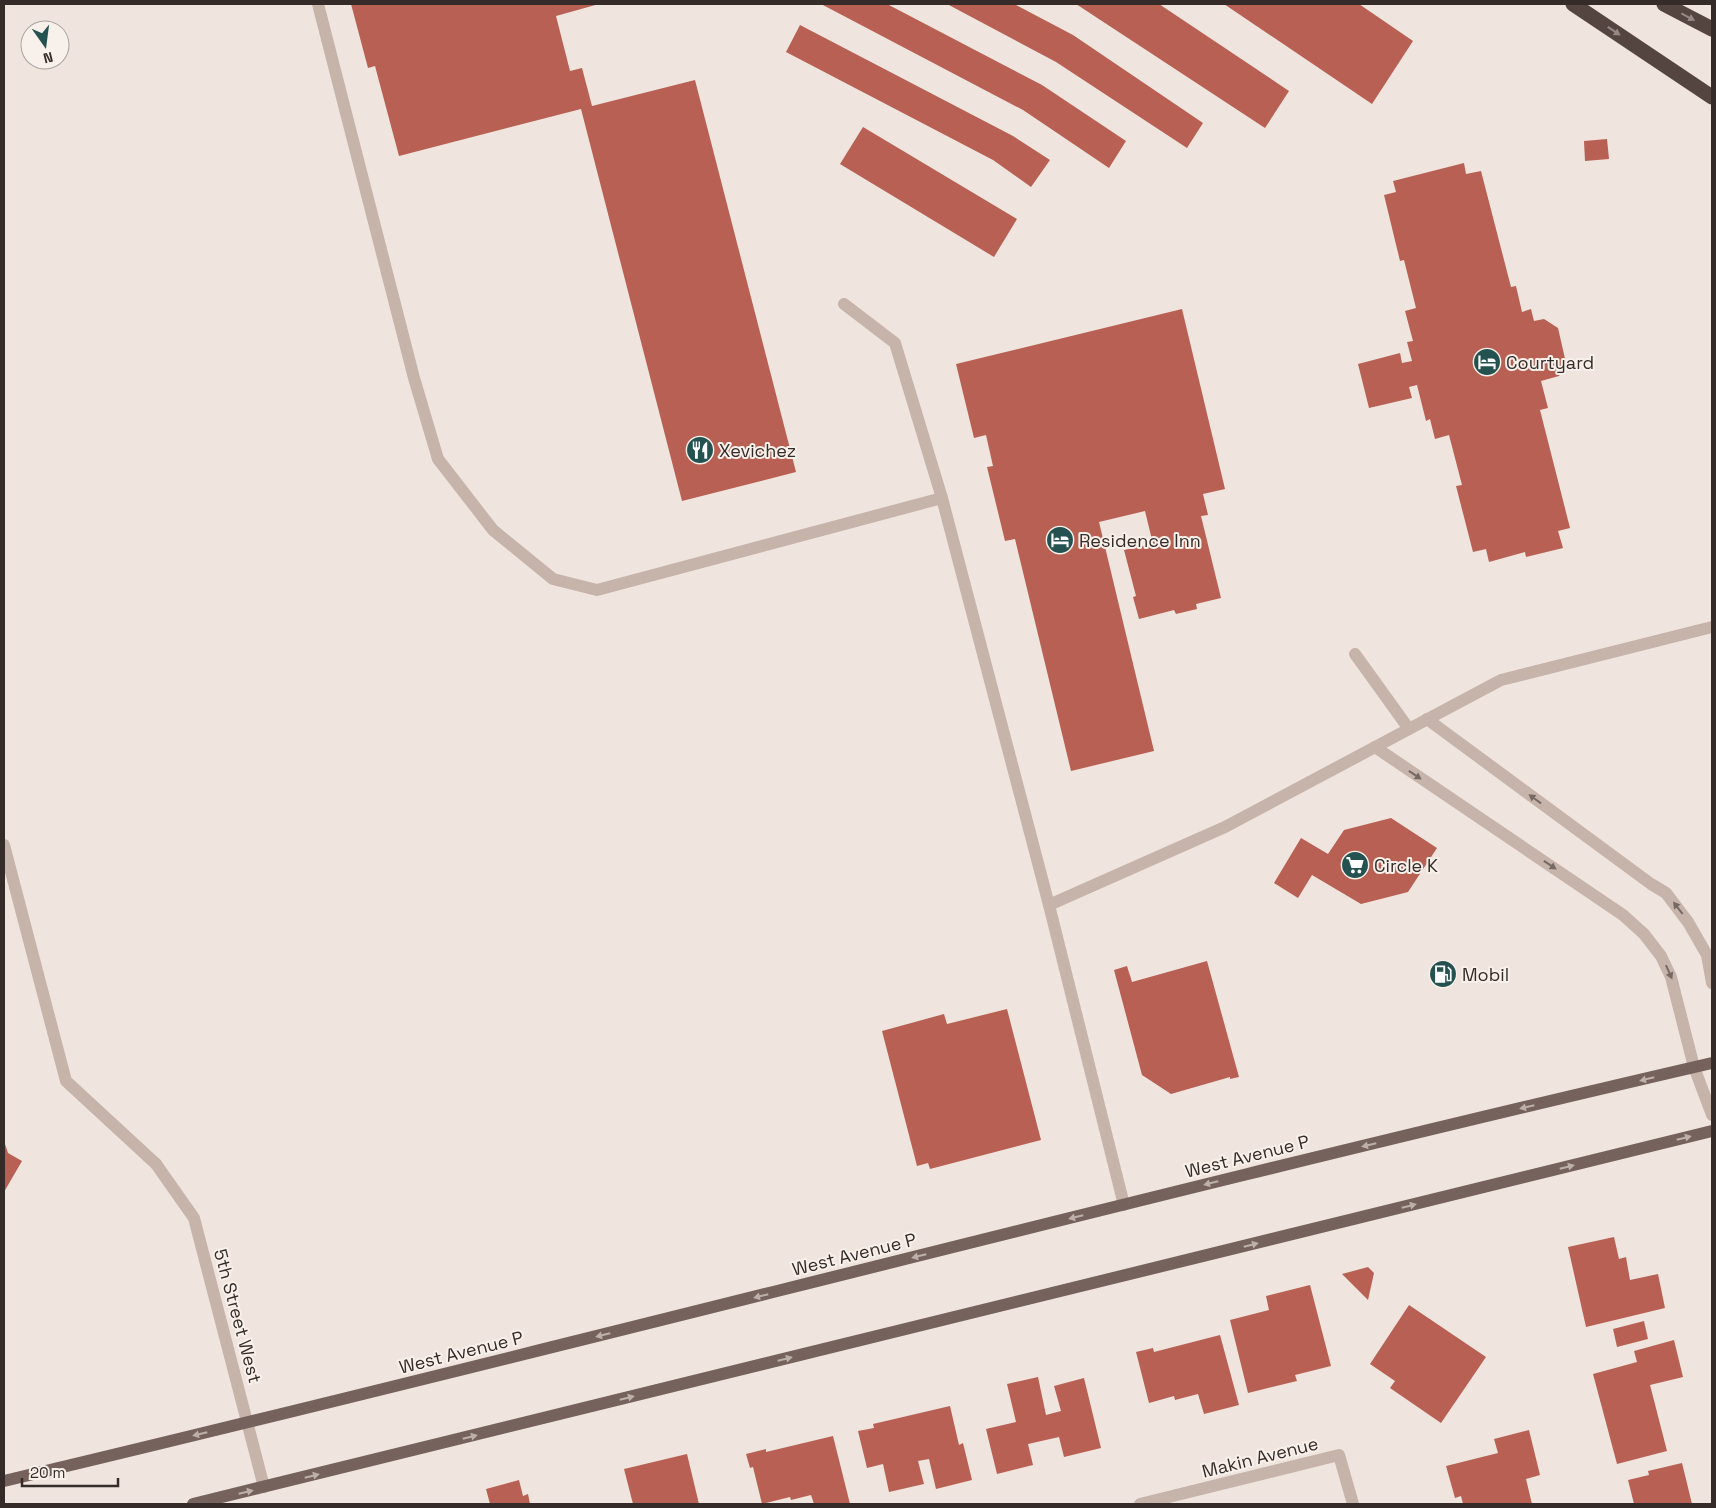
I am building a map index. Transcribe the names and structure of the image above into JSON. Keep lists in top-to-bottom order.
{
  "streets": {
    "main road": ["West Avenue P"],
    "street": ["5th Street West", "Makin Avenue"]
  },
  "crossings": [
    ["West Avenue P", "5th Street West"]
  ],
  "places": {
    "hotel": ["Courtyard", "Residence Inn"],
    "restaurant": ["Xevichez"],
    "supermarket": ["Circle K"],
    "fuel station": ["Mobil"]
  },
  "scale_bar": "20 m",
  "north": "bottom"
}
